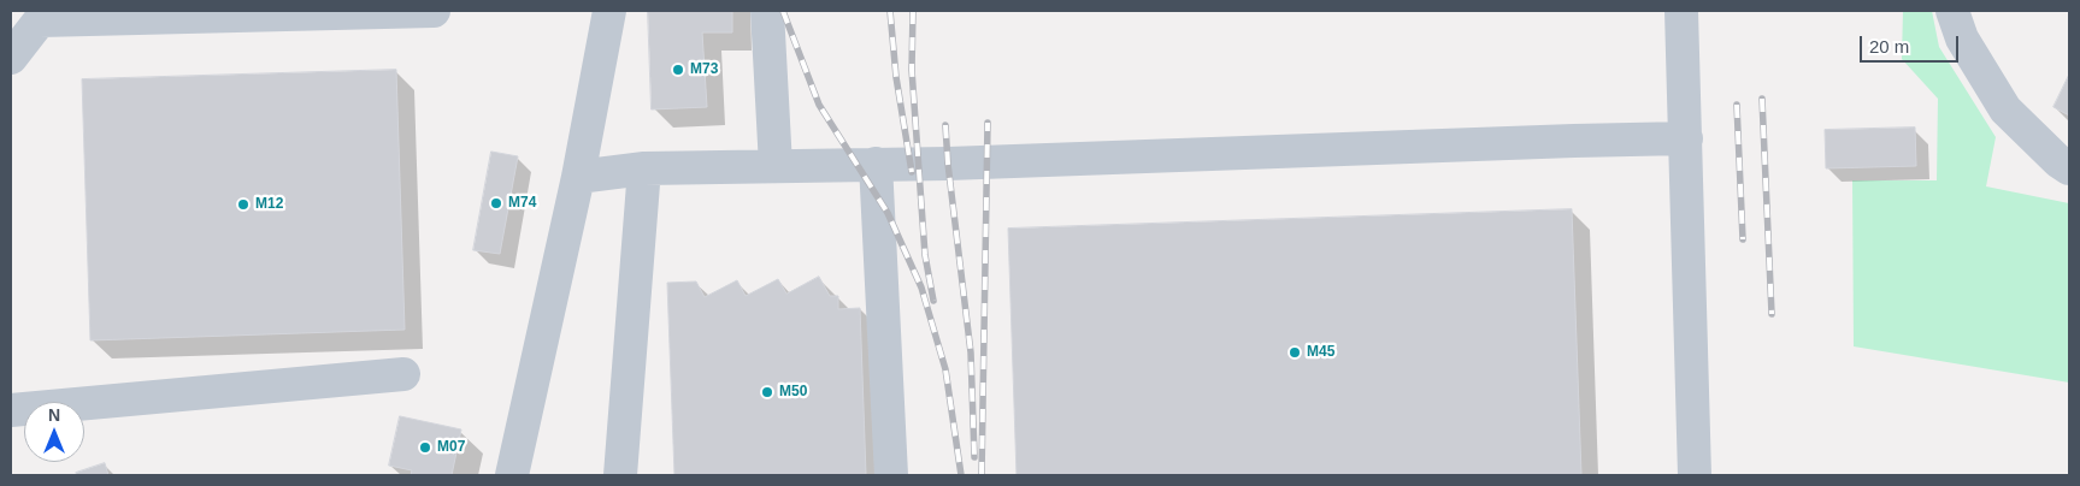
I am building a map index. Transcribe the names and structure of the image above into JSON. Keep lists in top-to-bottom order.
{
  "places": [
    "M73",
    "M74",
    "M12",
    "M45",
    "M50",
    "M07"
  ],
  "scale_bar": "20 m",
  "north": "top"
}
